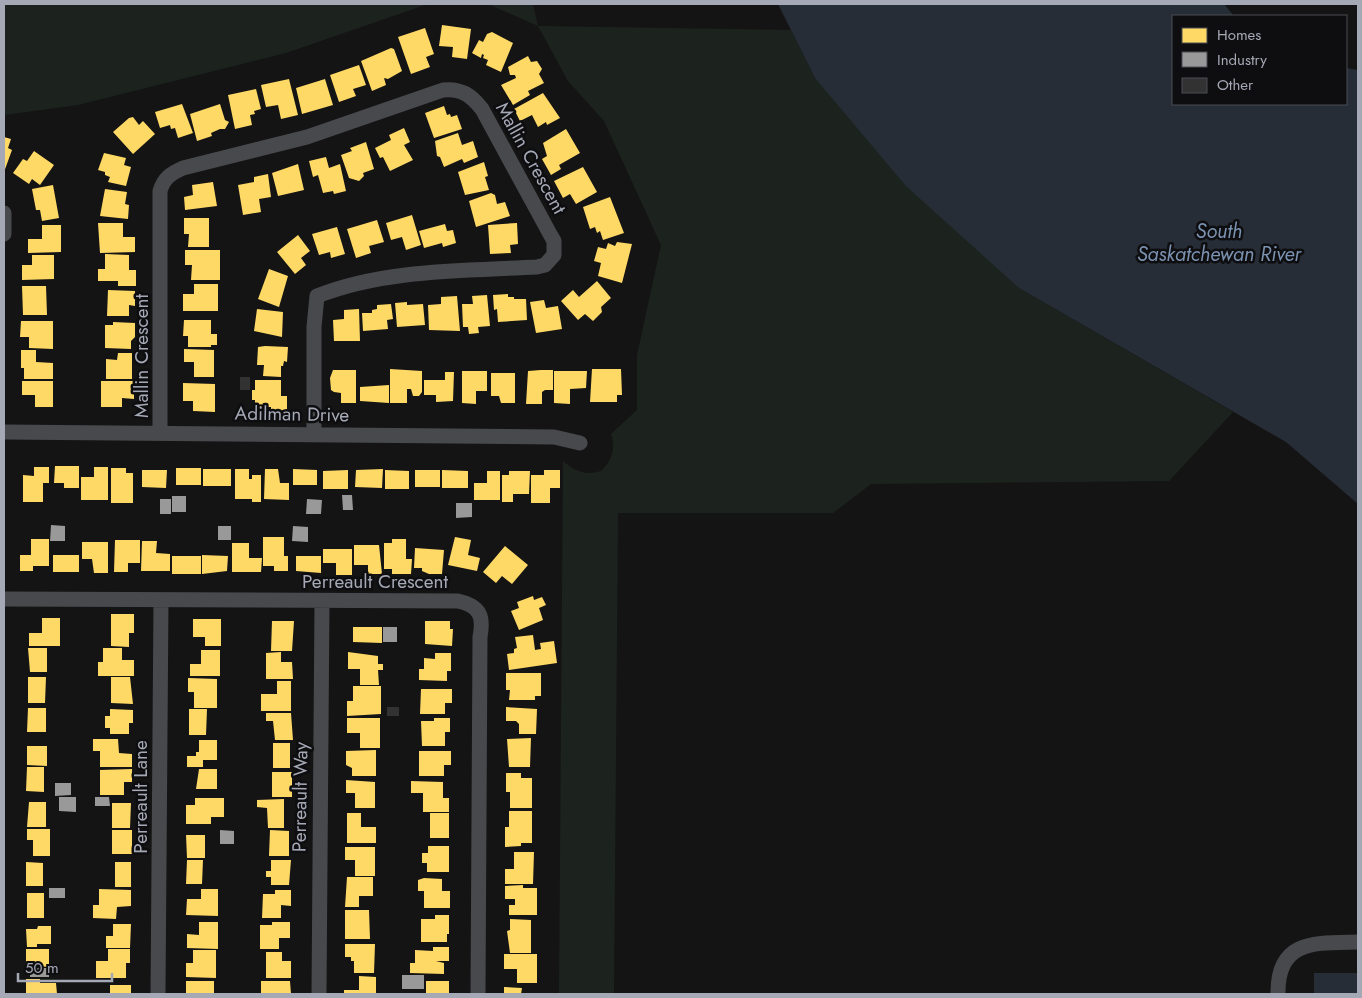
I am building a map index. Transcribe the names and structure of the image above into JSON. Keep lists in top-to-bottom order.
{
  "streets": {
    "street": [
      "Mallin Crescent",
      "Adilman Drive",
      "Perreault Crescent",
      "Perreault Lane",
      "Perreault Way"
    ]
  },
  "crossings": [
    ["Mallin Crescent", "Adilman Drive"],
    ["Perreault Crescent", "Perreault Lane"],
    ["Perreault Crescent", "Perreault Way"]
  ],
  "water": ["South Saskatchewan River"],
  "legend": ["Homes", "Industry", "Other"],
  "scale_bar": "50 m"
}
